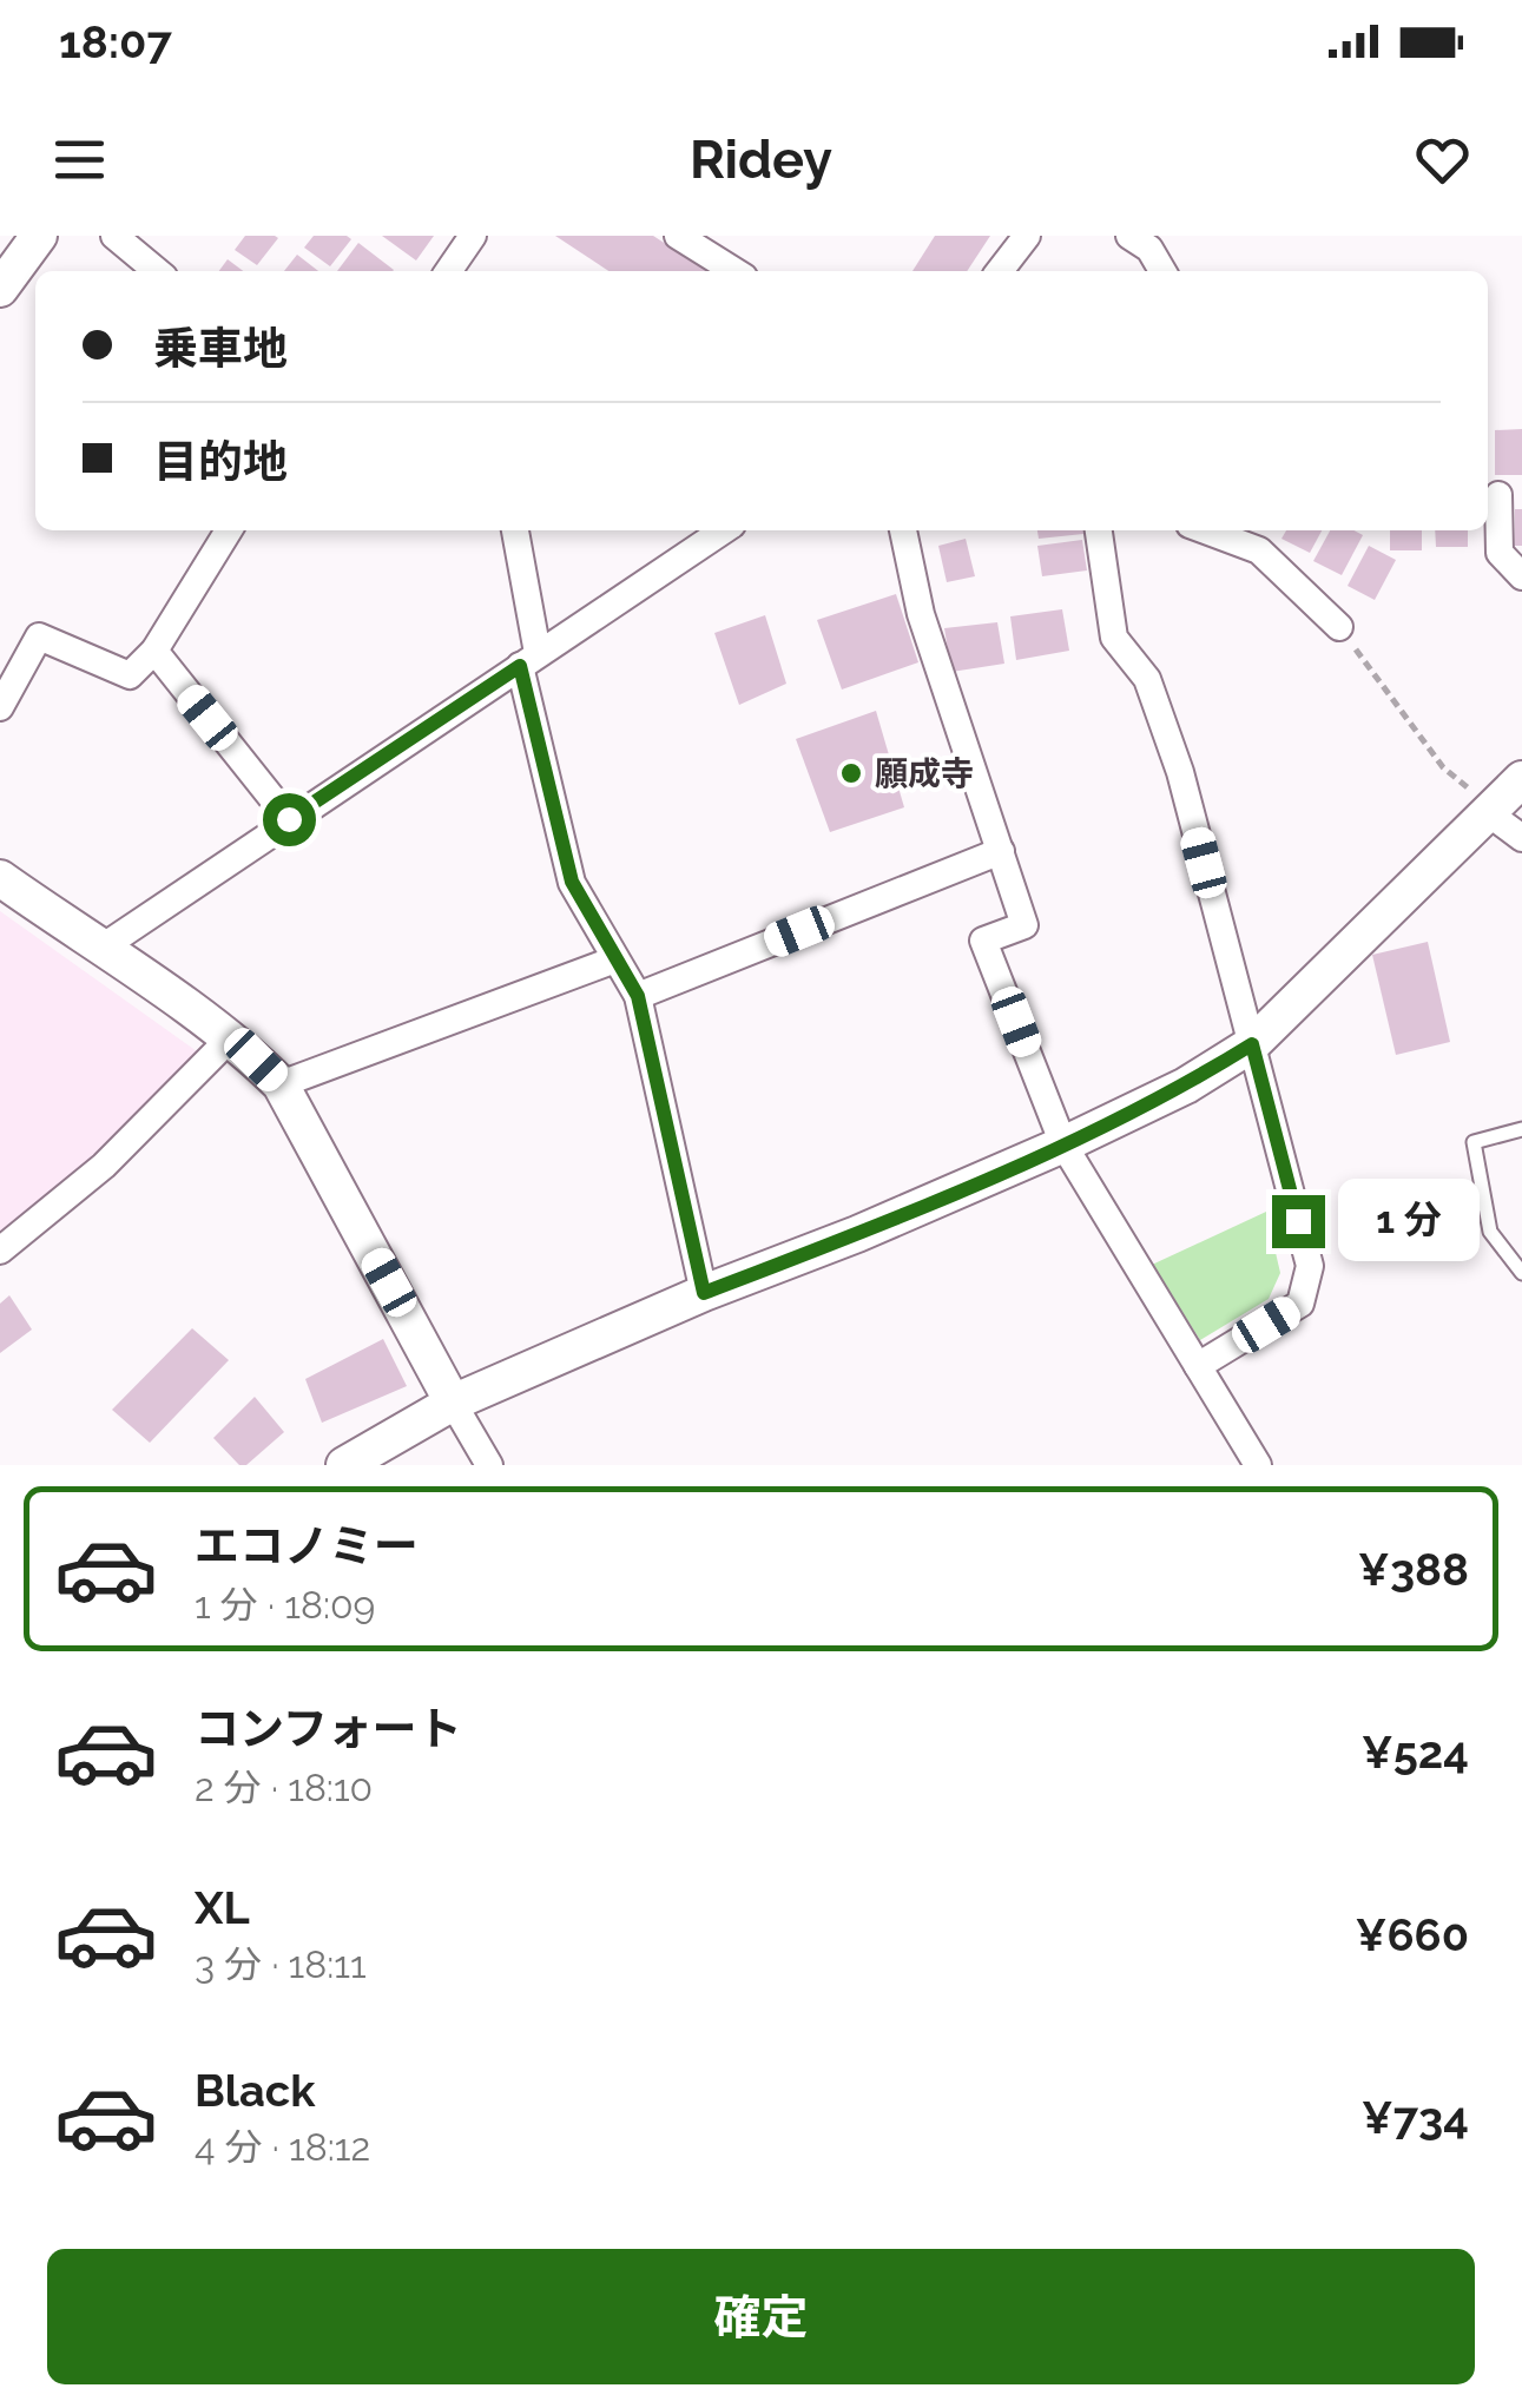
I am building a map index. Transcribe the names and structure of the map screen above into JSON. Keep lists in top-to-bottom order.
{
  "places": ["願成寺"],
  "page": {
    "status": "18:07",
    "header": "Ridey",
    "banner": ["乗車地", "目的地"],
    "bubble": "1 分",
    "list": [
      {
        "name": "エコノミー",
        "note": "1 分 · 18:09",
        "value": "¥388"
      },
      {
        "name": "コンフォート",
        "note": "2 分 · 18:10",
        "value": "¥524"
      },
      {
        "name": "XL",
        "note": "3 分 · 18:11",
        "value": "¥660"
      },
      {
        "name": "Black",
        "note": "4 分 · 18:12",
        "value": "¥734"
      }
    ],
    "buttons": "確定"
  }
}
